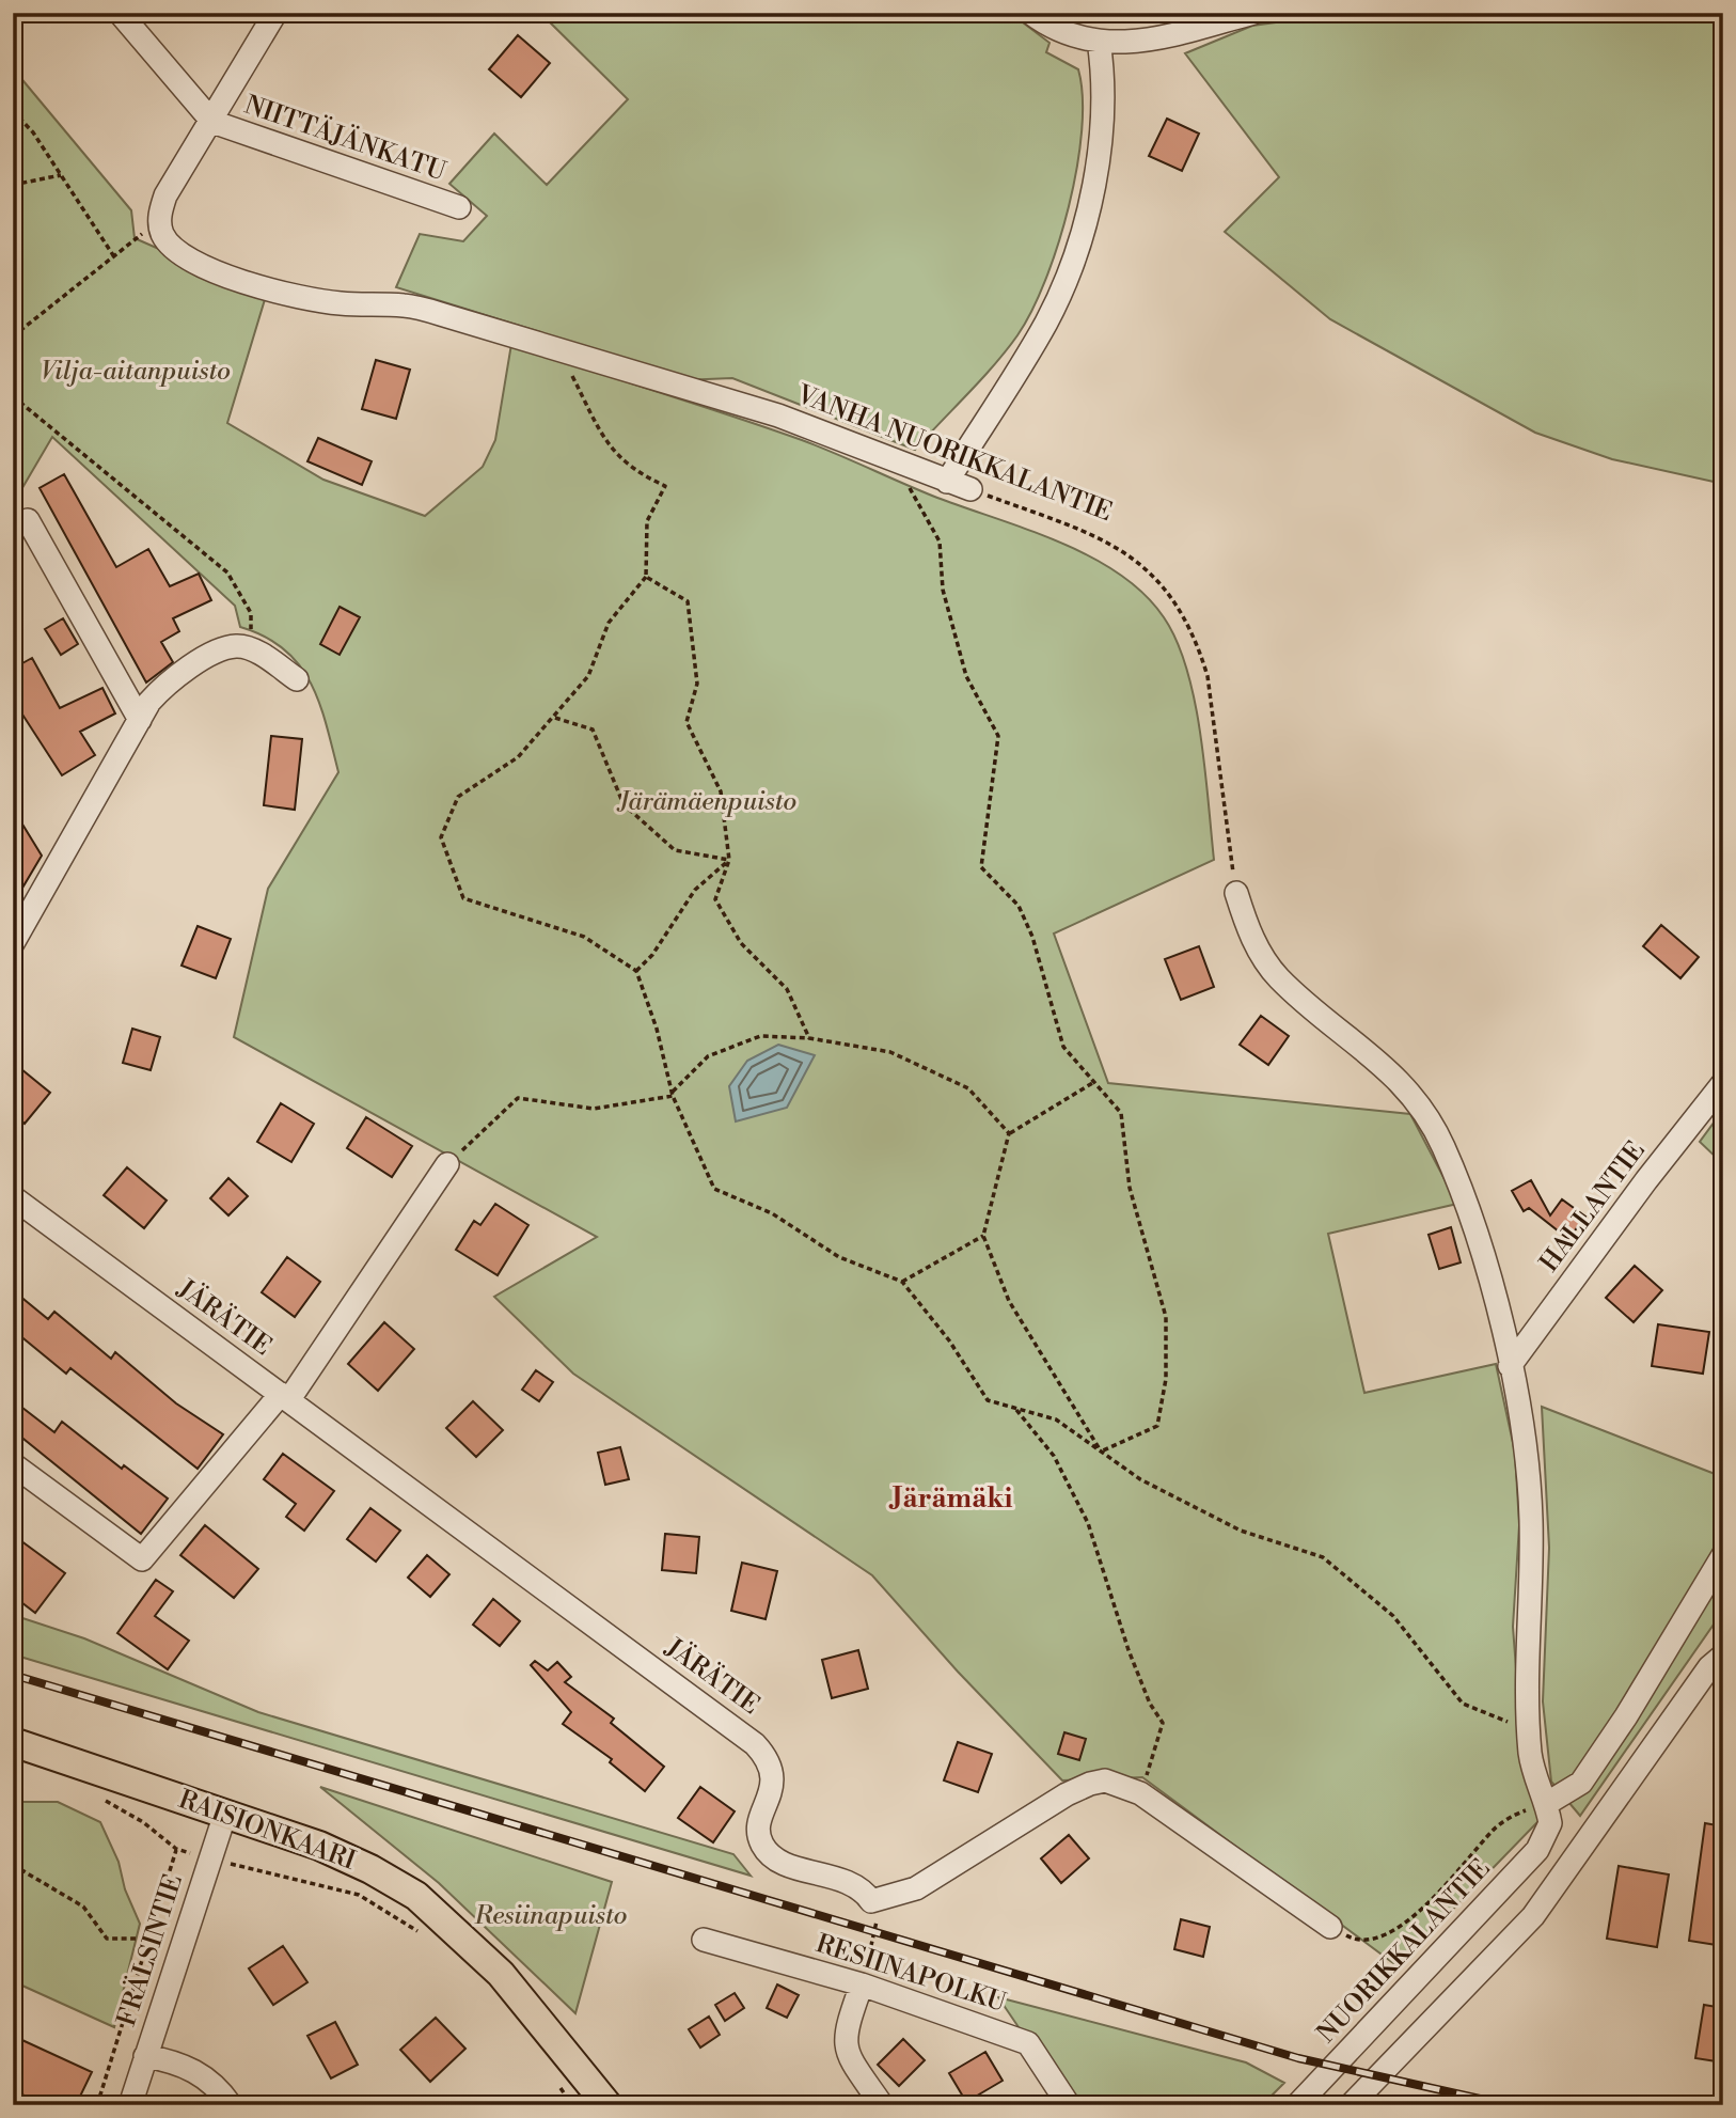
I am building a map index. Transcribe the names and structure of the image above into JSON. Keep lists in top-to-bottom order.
{
  "streets": {
    "main road": ["RAISIONKAARI"],
    "street": [
      "NIITTÄJÄNKATU",
      "VANHA NUORIKKALANTIE",
      "HALLANTIE",
      "JÄRÄTIE",
      "FRÄLSINTIE",
      "NUORIKKALANTIE",
      "RESIINAPOLKU"
    ]
  },
  "crossings": [
    ["RAISIONKAARI", "FRÄLSINTIE"]
  ],
  "districts": ["Järämäki"],
  "parks": ["Vilja-aitanpuisto", "Järämäenpuisto", "Resiinapuisto"]
}
